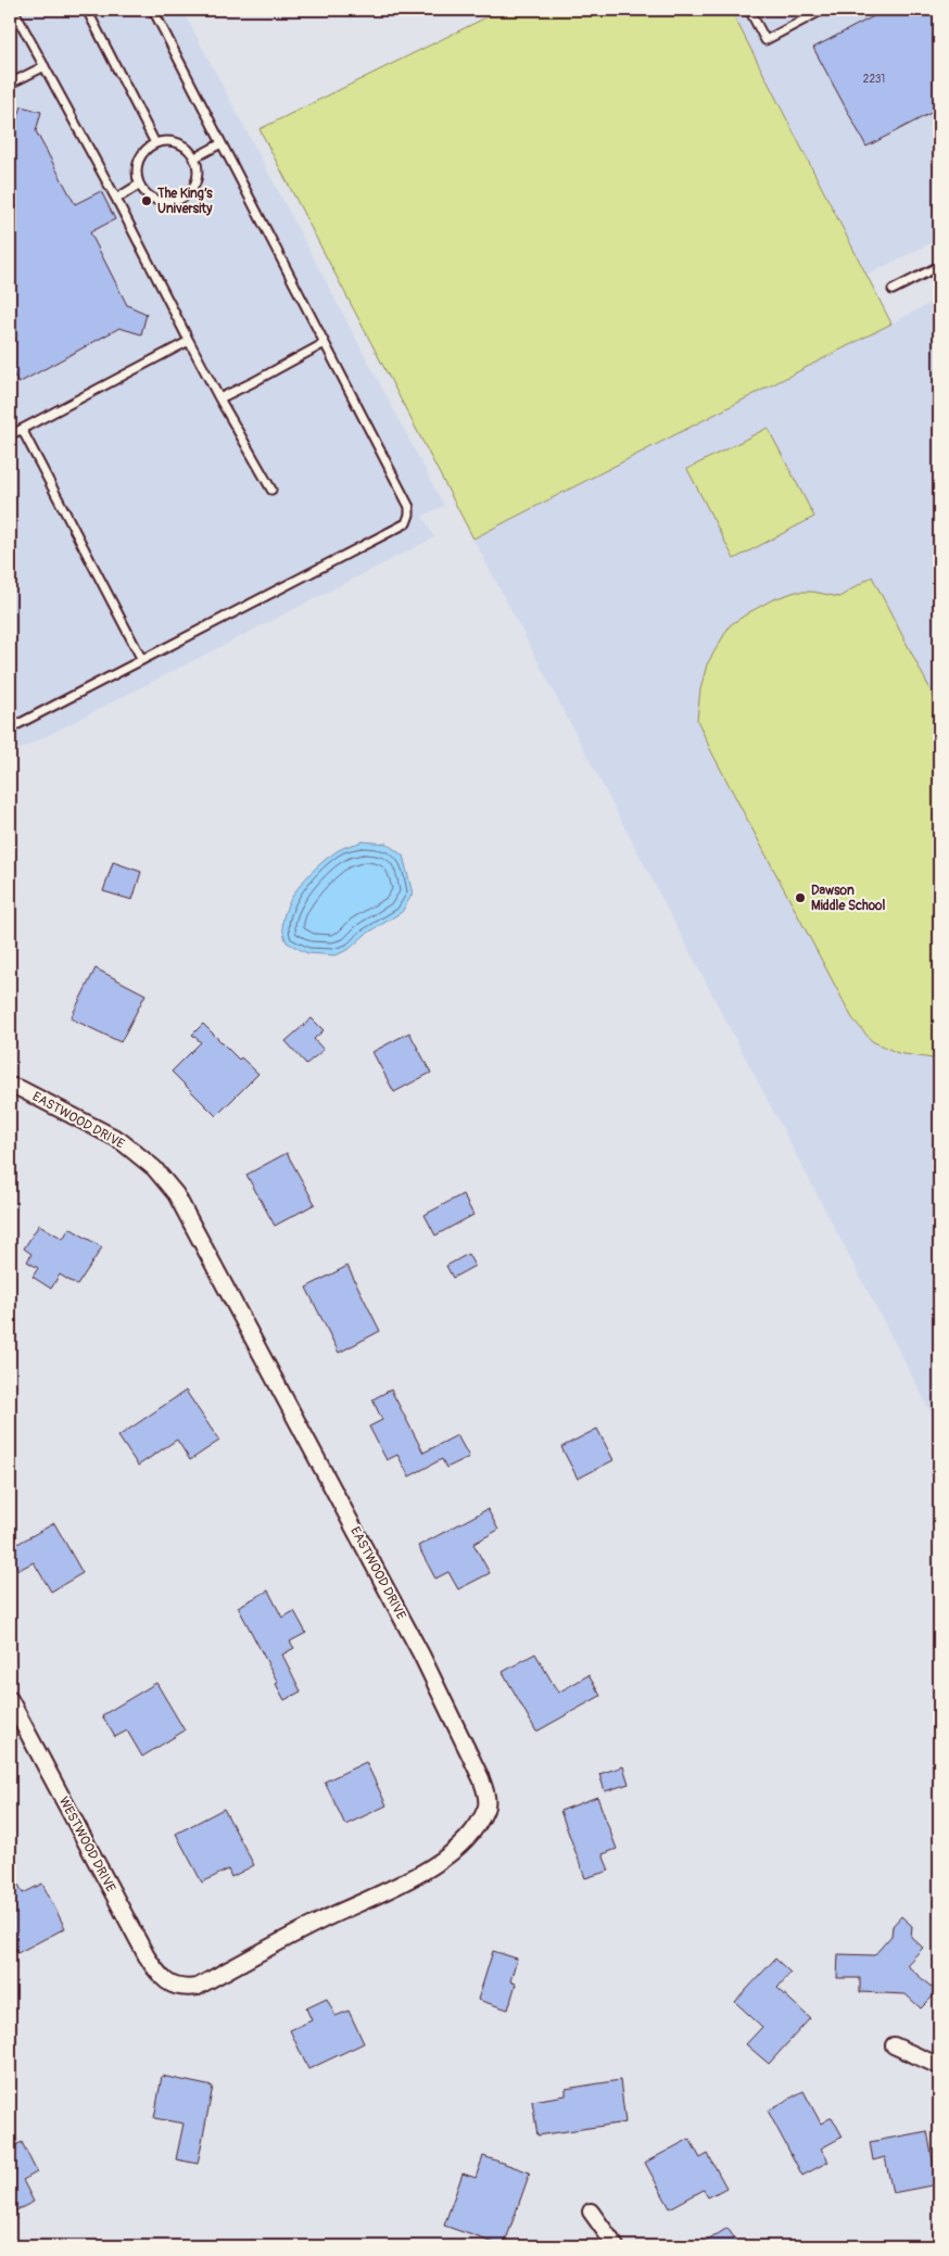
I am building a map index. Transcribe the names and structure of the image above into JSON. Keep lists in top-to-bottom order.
{
  "streets": {
    "street": ["EASTWOOD DRIVE", "WESTWOOD DRIVE"]
  },
  "crossings": [
    ["EASTWOOD DRIVE", "WESTWOOD DRIVE"]
  ],
  "places": ["The King’s University", "Dawson Middle School"],
  "house_numbers": ["2231"]
}
